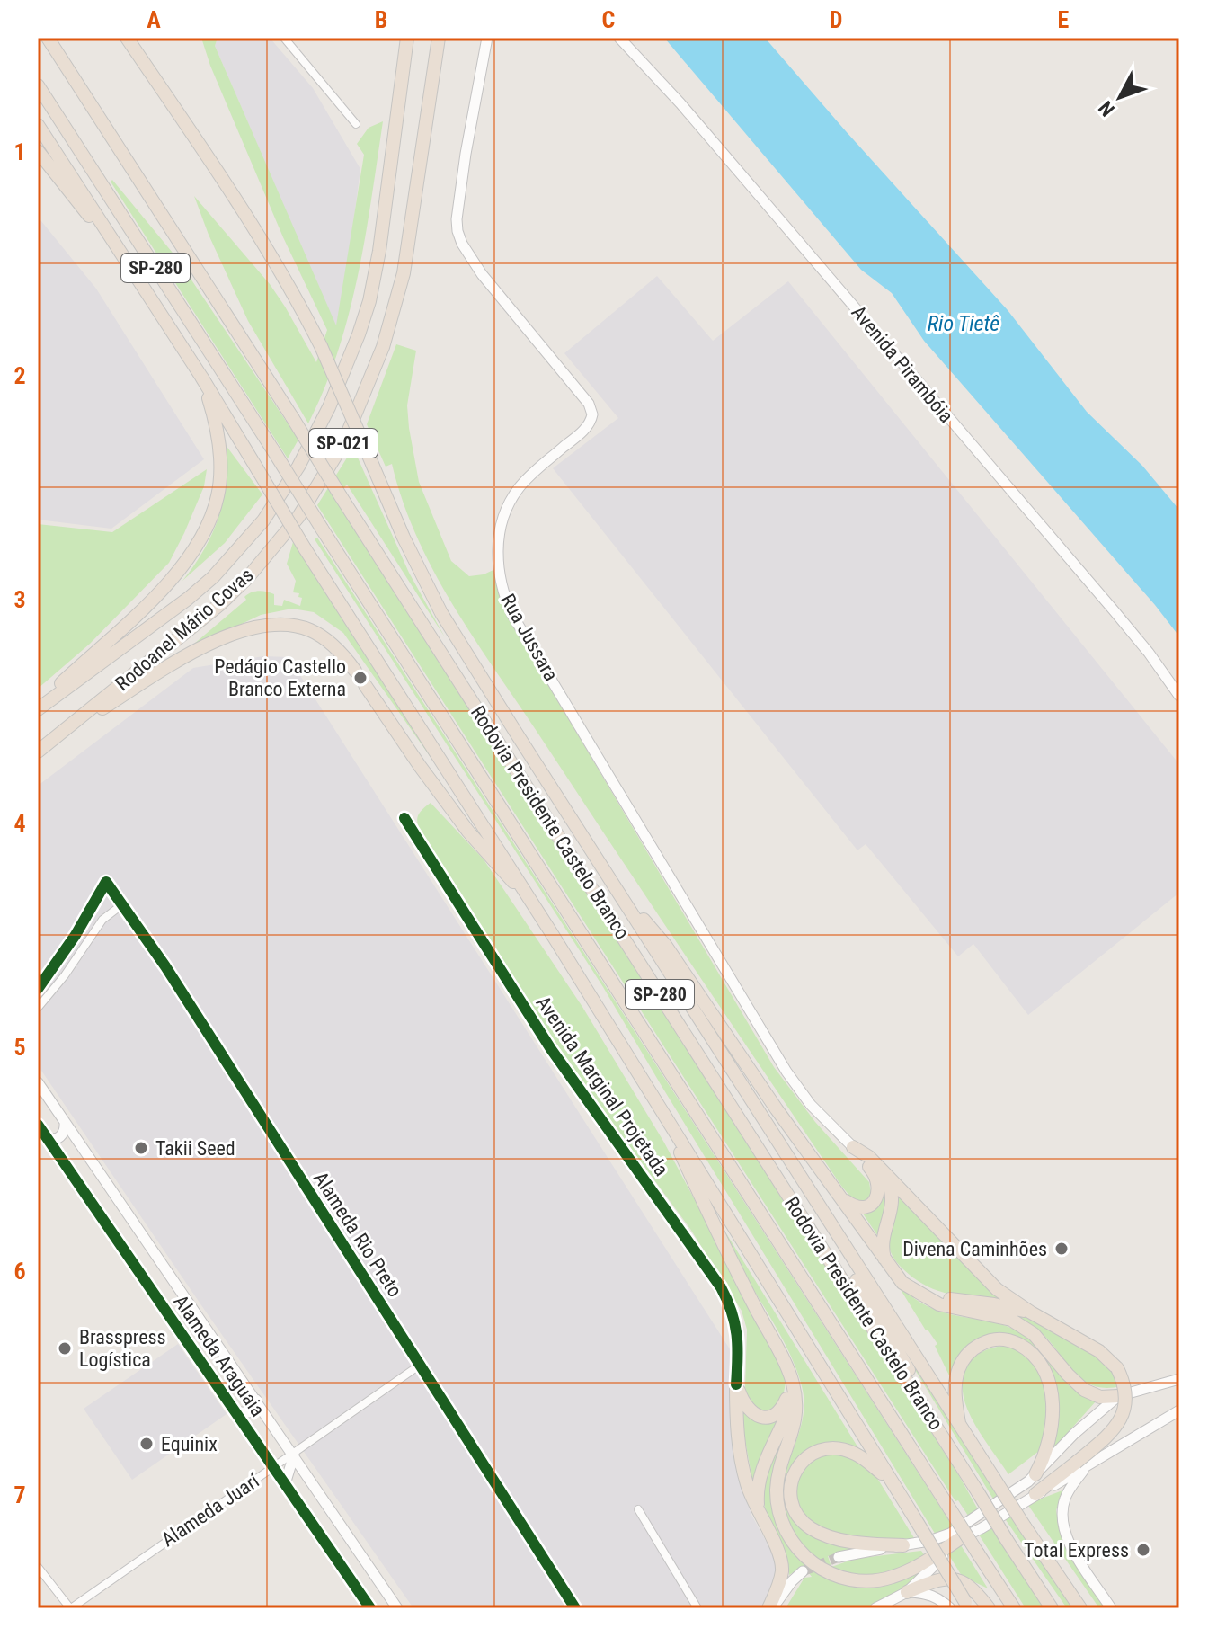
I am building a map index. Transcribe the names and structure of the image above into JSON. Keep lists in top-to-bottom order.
{
  "streets": {
    "highway": [
      "SP-280",
      "SP-021",
      "Rodoanel Mário Covas",
      "Rodovia Presidente Castelo Branco"
    ],
    "main road": ["Avenida Pirambóia", "Rua Jussara", "Alameda Araguaia"],
    "street": ["Avenida Marginal Projetada", "Alameda Rio Preto", "Alameda Juarí"]
  },
  "crossings": [
    ["Alameda Rio Preto", "Alameda Juarí"],
    ["Alameda Araguaia", "Alameda Juarí"]
  ],
  "water": ["Rio Tietê"],
  "places": [
    "Pedágio Castello Branco Externa",
    "Takii Seed",
    "Divena Caminhões",
    "Brasspress Logística",
    "Equinix",
    "Total Express"
  ],
  "north": "bottom left",
  "grid": {
    "columns": [
      "A",
      "B",
      "C",
      "D",
      "E"
    ],
    "rows": [
      "1",
      "2",
      "3",
      "4",
      "5",
      "6",
      "7"
    ]
  }
}
